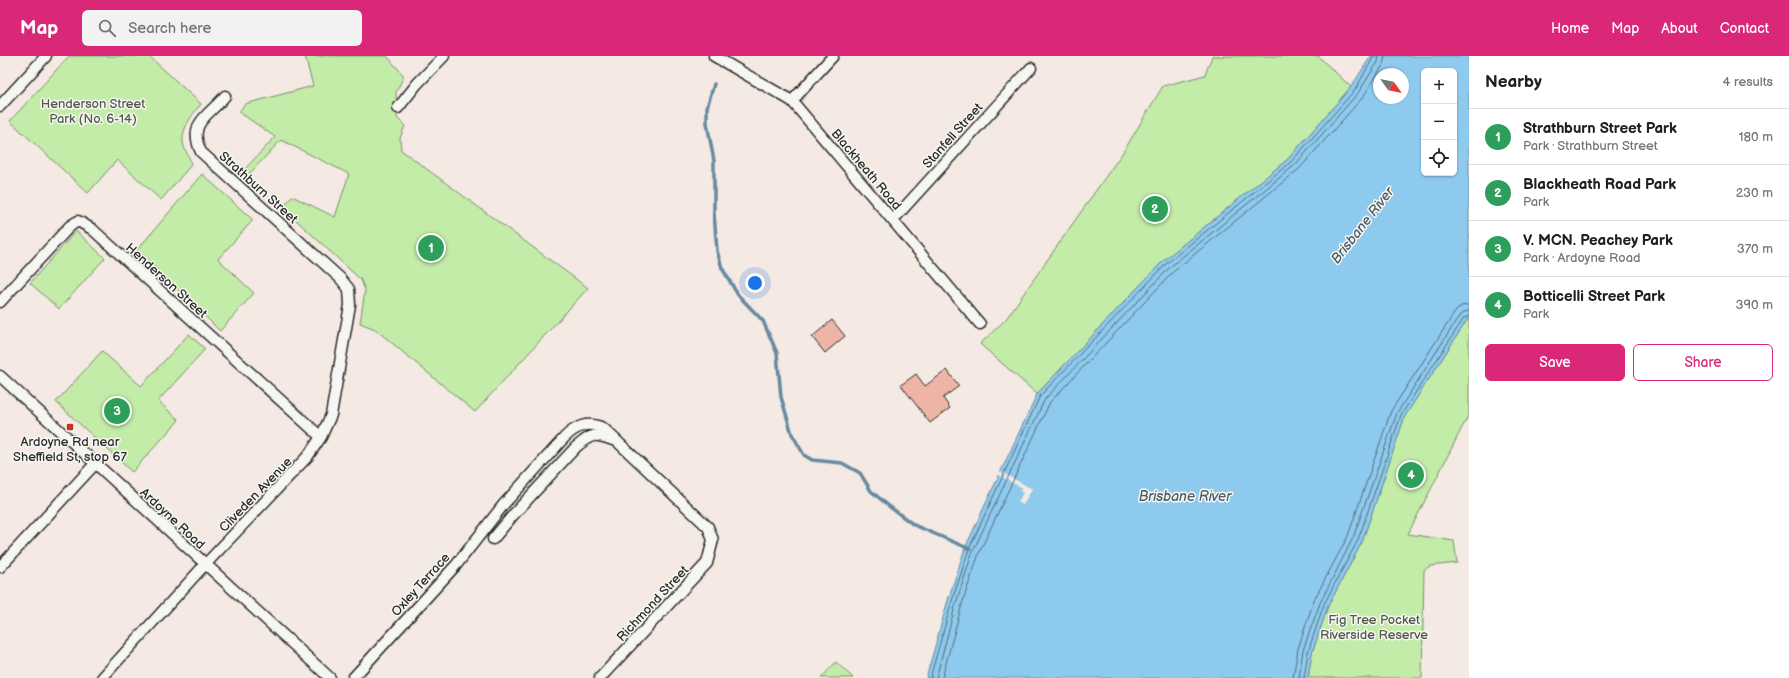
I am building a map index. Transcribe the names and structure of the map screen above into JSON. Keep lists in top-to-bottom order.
{
  "streets": {
    "street": [
      "Stanfell Street",
      "Blackheath Road",
      "Strathburn Street",
      "Henderson Street",
      "Cliveden Avenue",
      "Ardoyne Road",
      "Oxley Terrace",
      "Richmond Street"
    ]
  },
  "crossings": [
    ["Stanfell Street", "Blackheath Road"],
    ["Strathburn Street", "Cliveden Avenue"],
    ["Henderson Street", "Cliveden Avenue"],
    ["Cliveden Avenue", "Ardoyne Road"],
    ["Oxley Terrace", "Richmond Street"]
  ],
  "water": ["Brisbane River"],
  "parks": ["Henderson Street Park (No. 6-14)", "Fig Tree Pocket Riverside Reserve"],
  "places": {
    "transit": ["Ardoyne Rd near Sheffield St, stop 67"]
  },
  "north": "bottom right",
  "page": {
    "header": "Map",
    "search": "Search here",
    "nav": [
      "Home",
      "Map",
      "About",
      "Contact"
    ],
    "heading": ["Nearby", "4 results"],
    "map_buttons": ["+", "−"],
    "list": [
      {
        "mark": "1",
        "name": "Strathburn Street Park",
        "note": "Park · Strathburn Street",
        "value": "180 m"
      },
      {
        "mark": "2",
        "name": "Blackheath Road Park",
        "note": "Park",
        "value": "230 m"
      },
      {
        "mark": "3",
        "name": "V. MCN. Peachey Park",
        "note": "Park · Ardoyne Road",
        "value": "370 m"
      },
      {
        "mark": "4",
        "name": "Botticelli Street Park",
        "note": "Park",
        "value": "390 m"
      }
    ],
    "pins": [
      "2",
      "1",
      "3",
      "4"
    ],
    "buttons": ["Save", "Share"]
  }
}
